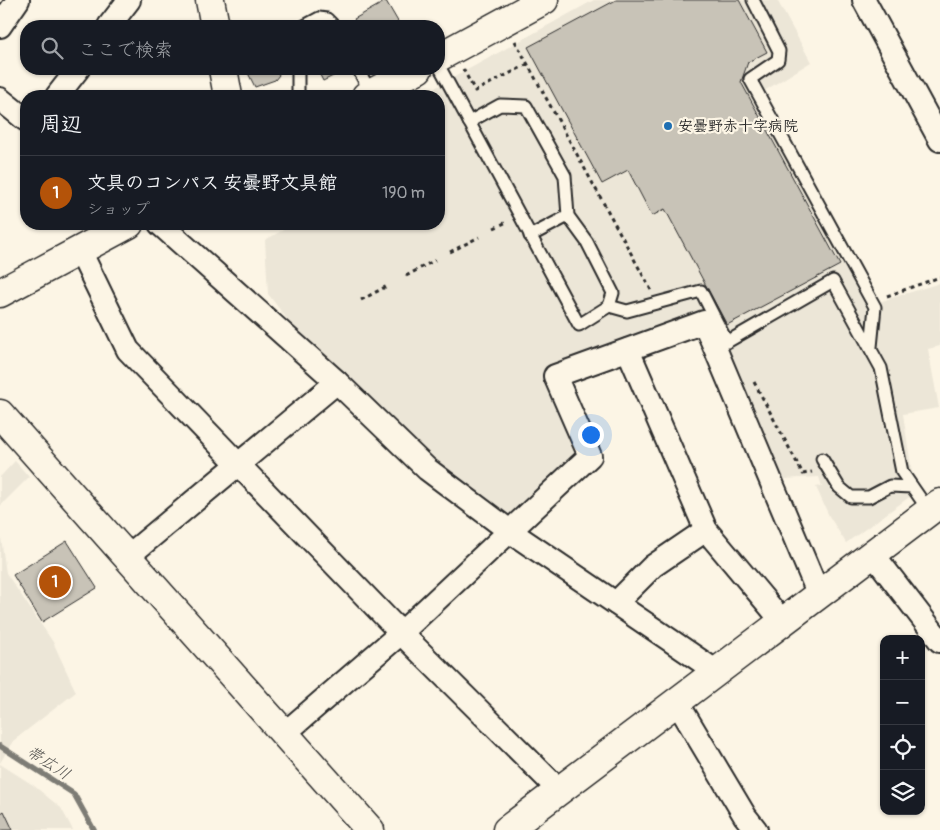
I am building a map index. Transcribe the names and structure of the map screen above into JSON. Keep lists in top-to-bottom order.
{
  "water": ["帯広川"],
  "places": ["安曇野赤十字病院"],
  "page": {
    "search": "ここで検索",
    "heading": "周辺",
    "list": [
      {
        "mark": "1",
        "name": "文具のコンパス 安曇野文具館",
        "note": "ショップ",
        "value": "190 m"
      }
    ],
    "pins": "1",
    "map_buttons": ["+", "−"]
  }
}
